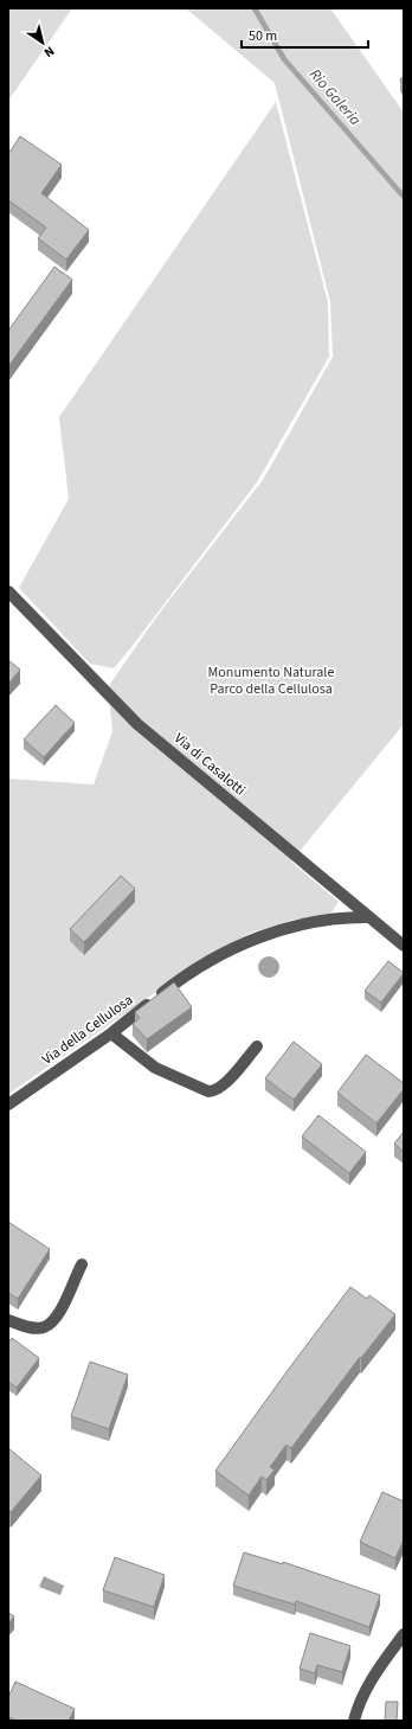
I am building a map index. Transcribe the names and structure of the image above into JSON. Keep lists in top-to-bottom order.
{
  "streets": {
    "street": ["Via di Casalotti", "Via della Cellulosa"]
  },
  "crossings": [
    ["Via di Casalotti", "Via della Cellulosa"]
  ],
  "water": ["Rio Galeria"],
  "parks": ["Monumento Naturale Parco della Cellulosa"],
  "scale_bar": "50 m",
  "north": "bottom right"
}
